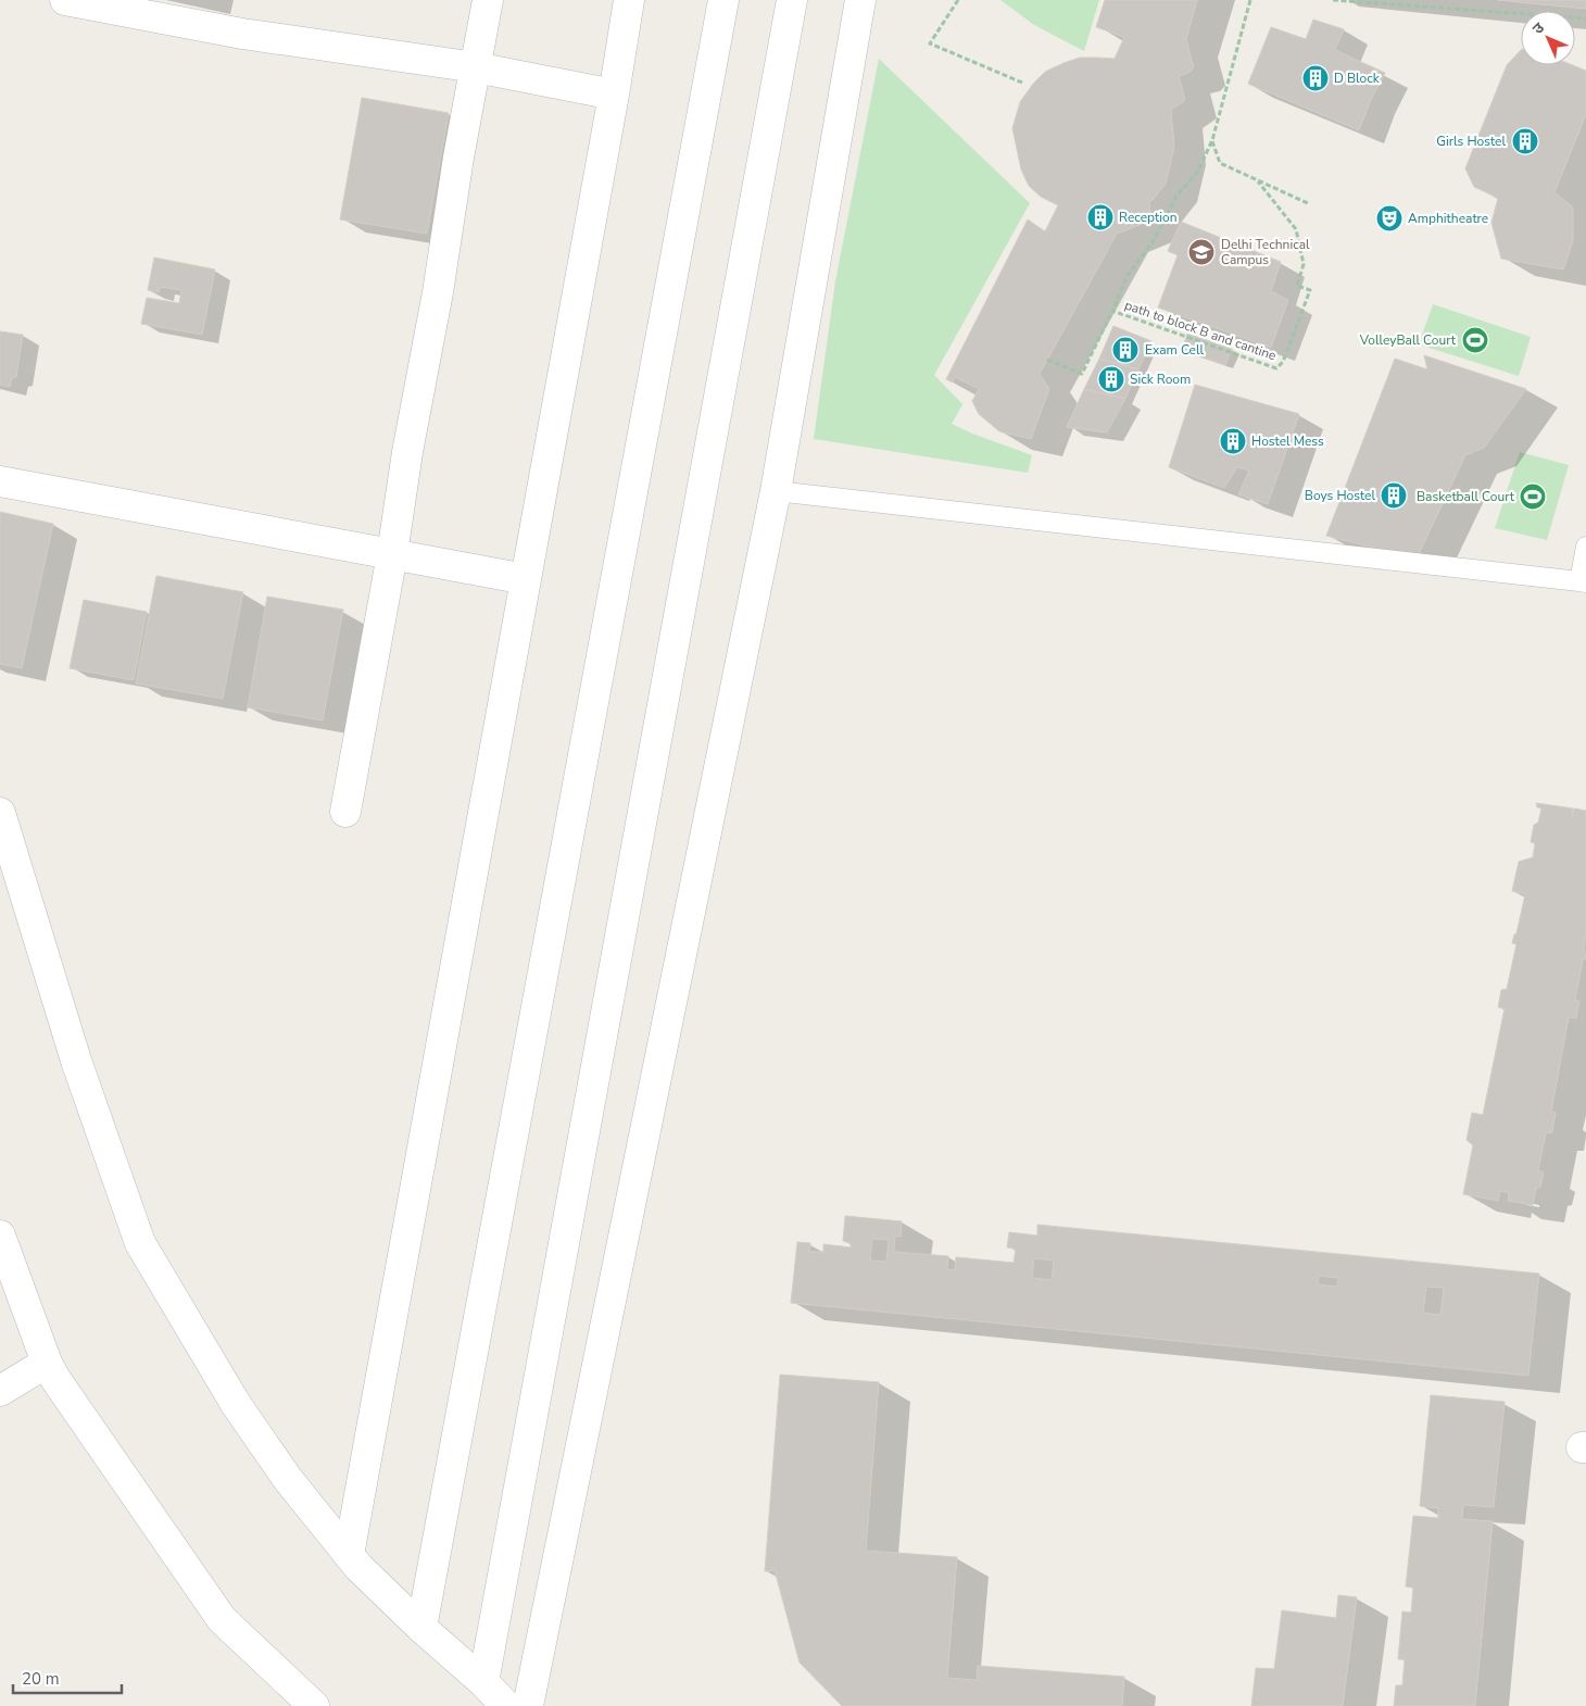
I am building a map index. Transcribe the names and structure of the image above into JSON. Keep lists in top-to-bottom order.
{
  "streets": {
    "path": ["path to block B and cantine"]
  },
  "places": {
    "building": [
      "D Block",
      "Girls Hostel",
      "Reception",
      "Exam Cell",
      "Sick Room",
      "Hostel Mess",
      "Boys Hostel"
    ],
    "theatre": ["Amphitheatre"],
    "school or university": ["Delhi Technical Campus"],
    "sports": ["VolleyBall Court", "Basketball Court"]
  },
  "scale_bar": "20 m",
  "north": "top left"
}
